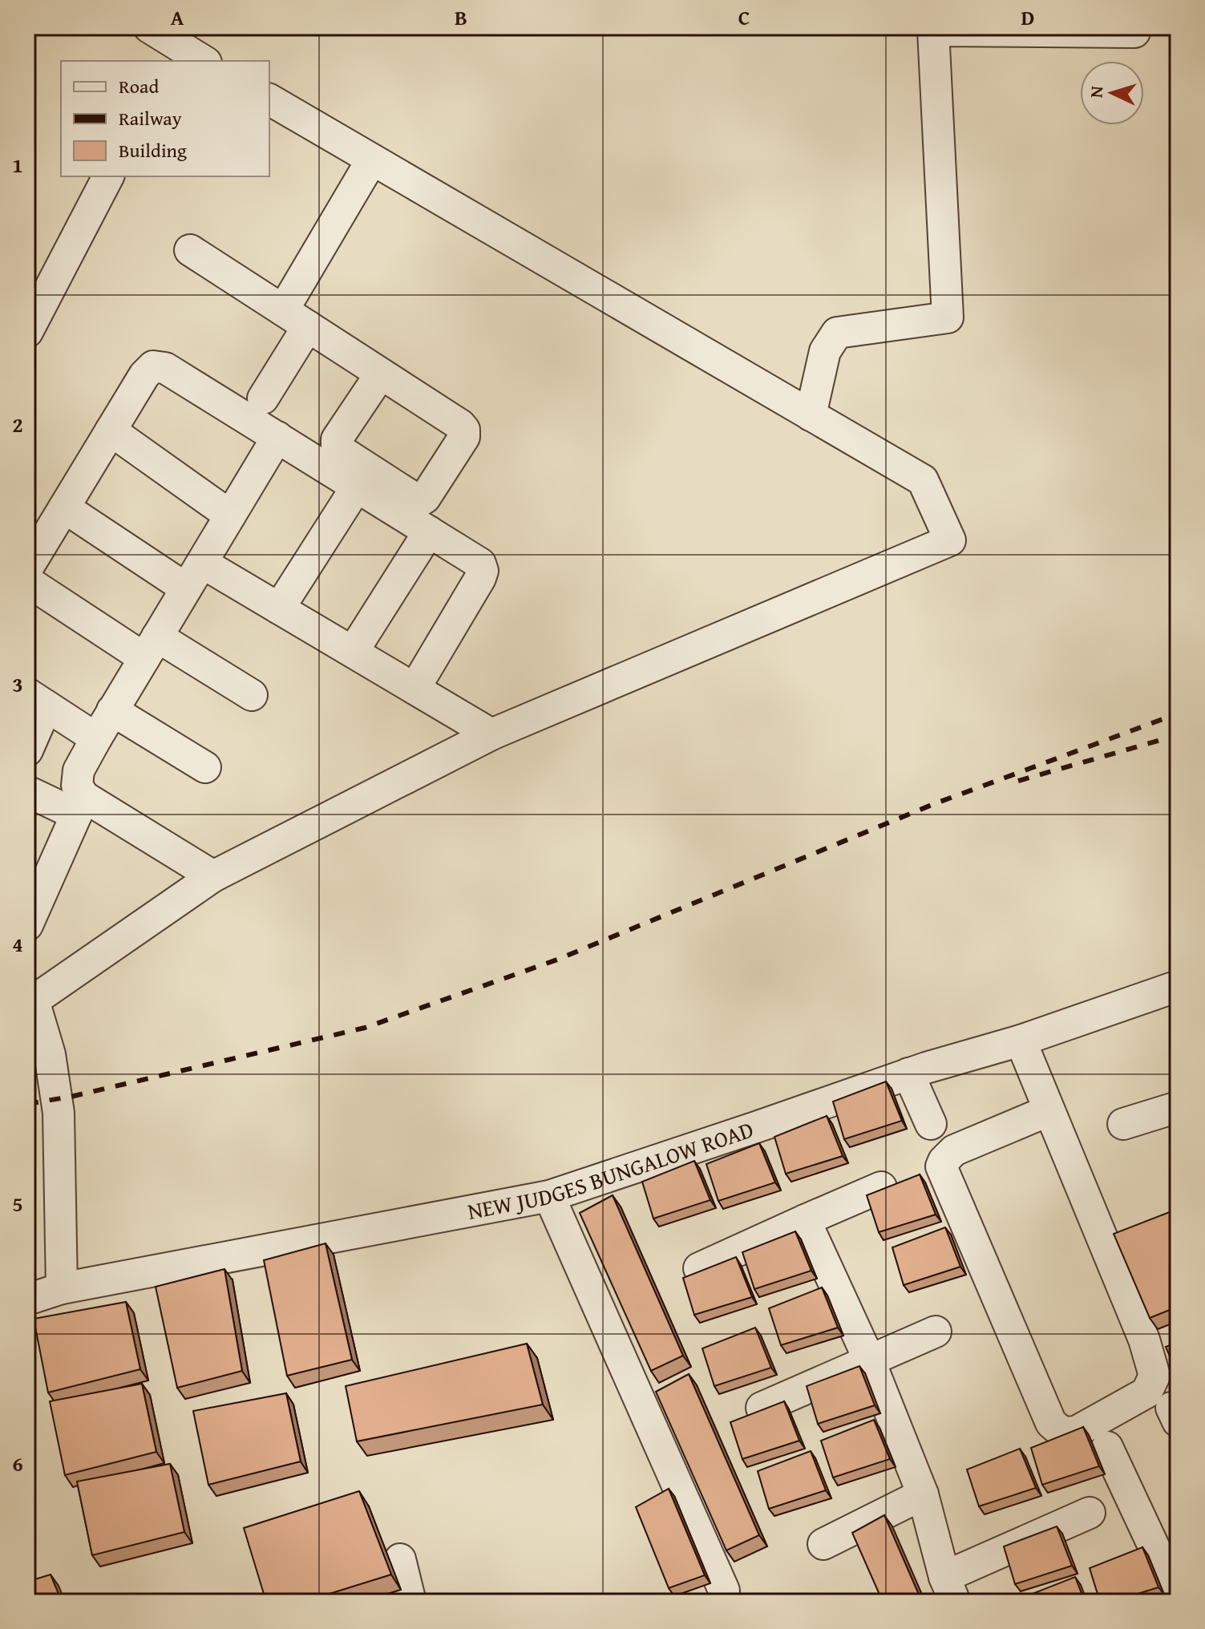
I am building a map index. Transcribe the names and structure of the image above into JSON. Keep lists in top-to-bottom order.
{
  "streets": {
    "street": ["NEW JUDGES BUNGALOW ROAD"]
  },
  "legend": ["Road", "Railway", "Building"],
  "north": "left",
  "grid": {
    "columns": [
      "A",
      "B",
      "C",
      "D"
    ],
    "rows": [
      "1",
      "2",
      "3",
      "4",
      "5",
      "6"
    ]
  }
}
